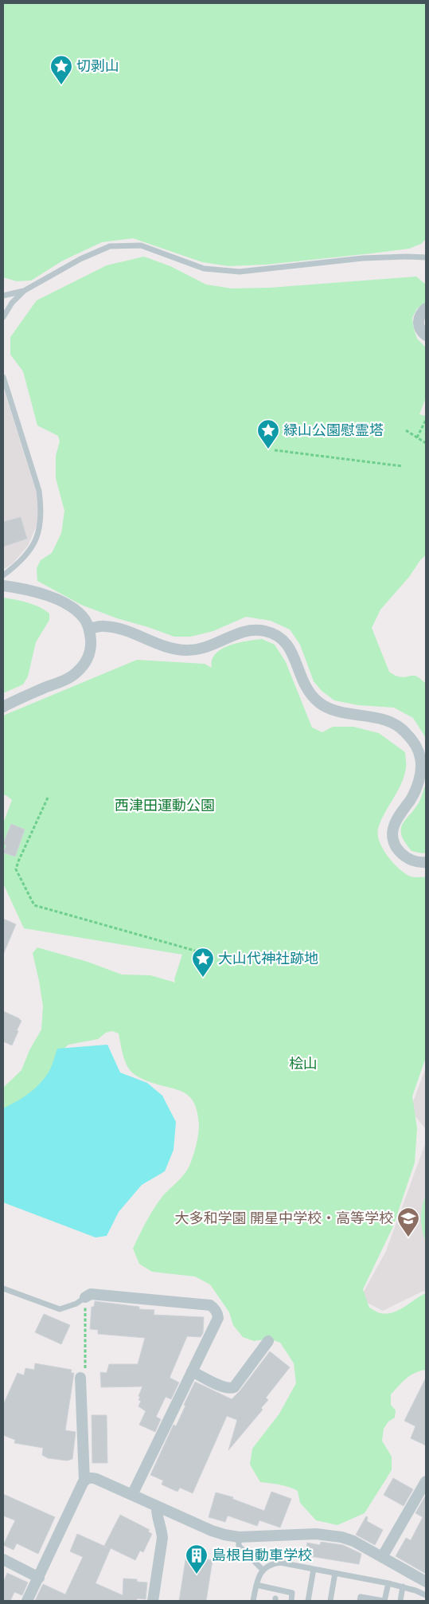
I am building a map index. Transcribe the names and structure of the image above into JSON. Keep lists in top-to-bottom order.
{
  "parks": ["西津田運動公園", "桧山"],
  "places": {
    "place": ["切剥山", "緑山公園慰霊塔", "大山代神社跡地"],
    "school or university": ["大多和学園 開星中学校・高等学校"],
    "building": ["島根自動車学校"]
  }
}
